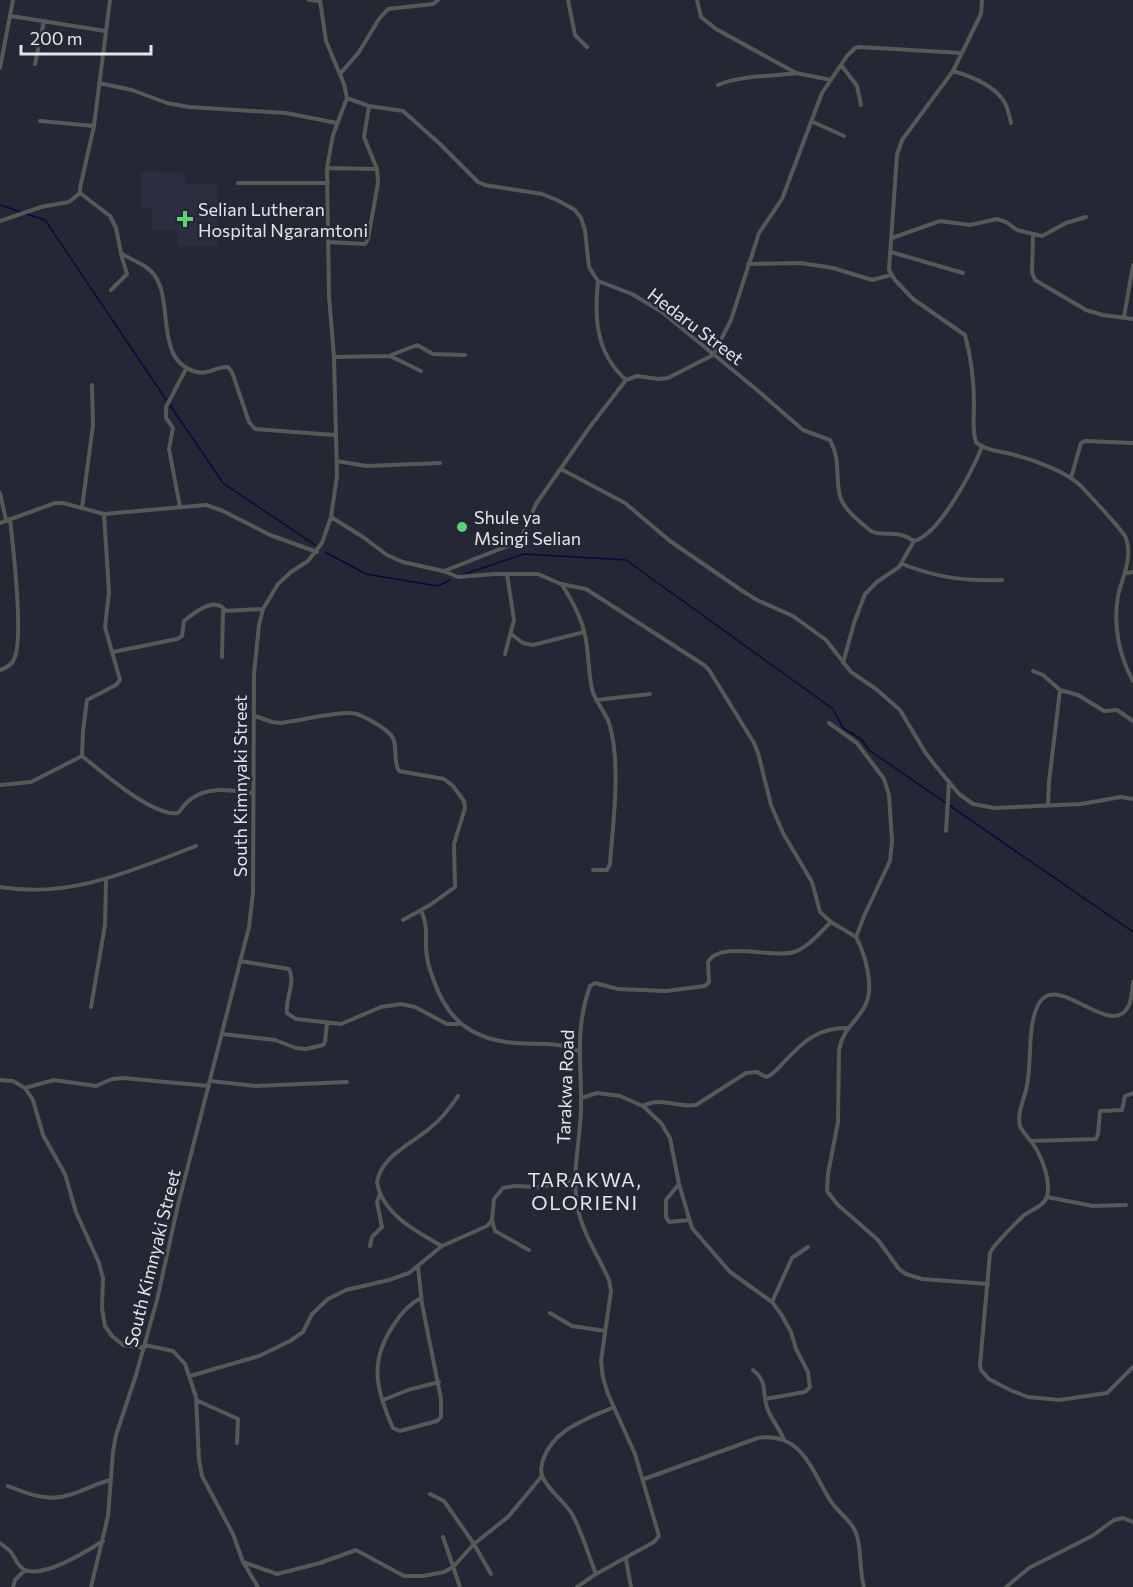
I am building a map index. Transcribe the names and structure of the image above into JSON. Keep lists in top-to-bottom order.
{
  "streets": {
    "street": ["Hedaru Street", "South Kimnyaki Street", "Tarakwa Road"]
  },
  "districts": ["TARAKWA, OLORIENI"],
  "places": {
    "health": ["Selian Lutheran Hospital Ngaramtoni"],
    "other": ["Shule ya Msingi Selian"]
  },
  "scale_bar": "200 m"
}
